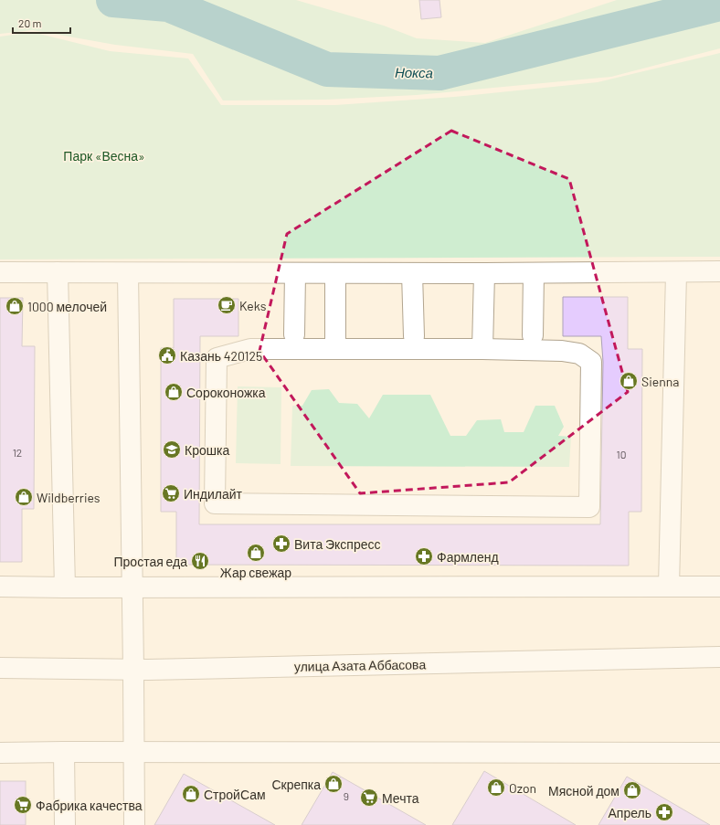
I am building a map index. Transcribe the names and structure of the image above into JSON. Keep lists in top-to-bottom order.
{
  "streets": {
    "street": ["улица Азата Аббасова"]
  },
  "water": ["Нокса"],
  "parks": ["Парк «Весна»"],
  "places": {
    "cafe": ["Keks"],
    "shop": [
      "1000 мелочей",
      "Sienna",
      "Сороконожка",
      "Wildberries",
      "Жар свежар",
      "Скрепка",
      "Ozon",
      "Мясной дом",
      "СтройСам"
    ],
    "public building": ["Казань 420125"],
    "school or university": ["Крошка"],
    "supermarket": ["Индилайт", "Мечта", "Фабрика качества"],
    "pharmacy": ["Вита Экспресс", "Фармленд", "Апрель"],
    "restaurant": ["Простая еда"]
  },
  "house_numbers": ["12", "10", "9"],
  "scale_bar": "20 m"
}
